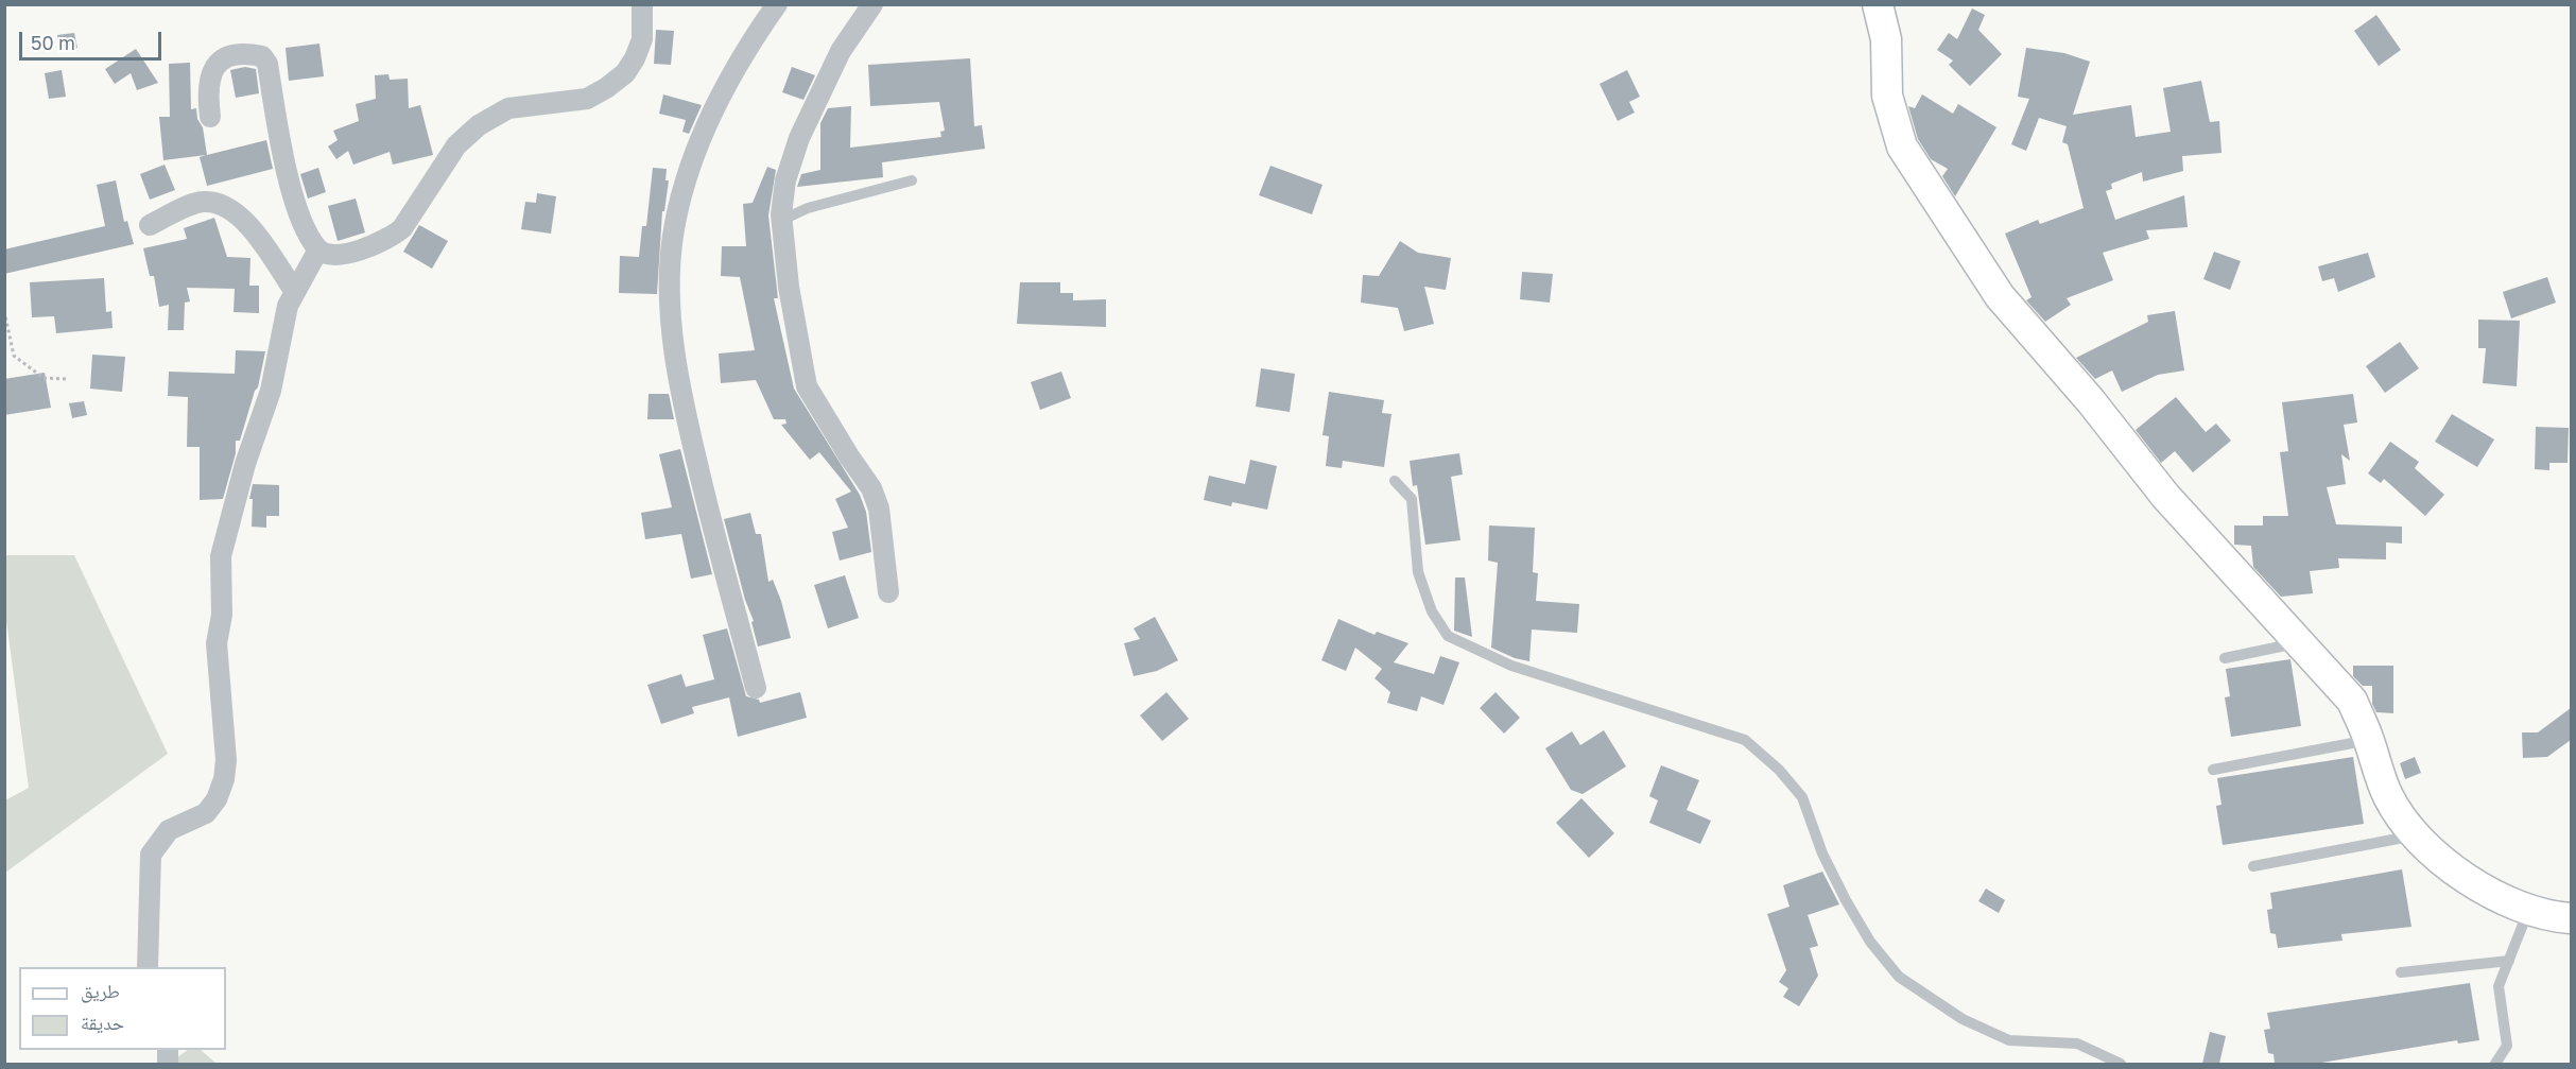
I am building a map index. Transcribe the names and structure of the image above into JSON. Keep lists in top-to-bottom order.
{
  "legend": ["طريق", "حديقة"],
  "scale_bar": "50 m"
}
